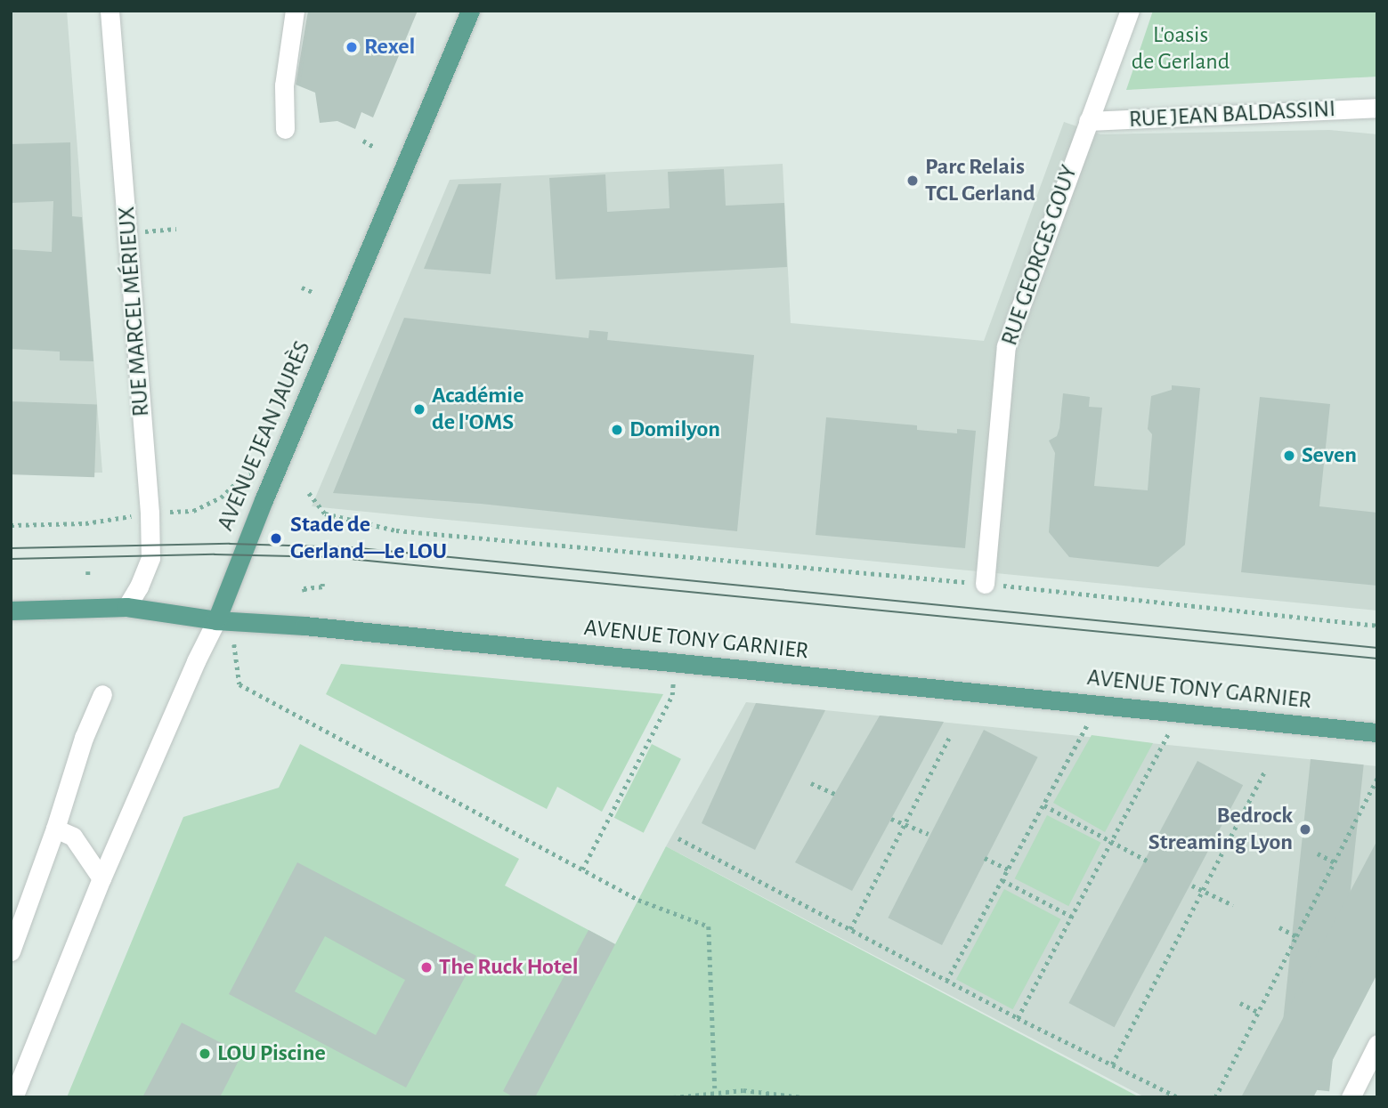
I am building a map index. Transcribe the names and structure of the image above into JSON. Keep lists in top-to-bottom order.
{
  "streets": {
    "main road": ["AVENUE JEAN JAURÈS", "AVENUE TONY GARNIER"],
    "street": ["RUE JEAN BALDASSINI", "RUE GEORGES GOUY", "RUE MARCEL MÉRIEUX"]
  },
  "crossings": [
    ["RUE JEAN BALDASSINI", "RUE GEORGES GOUY"],
    ["RUE MARCEL MÉRIEUX", "AVENUE TONY GARNIER"],
    ["AVENUE JEAN JAURÈS", "AVENUE TONY GARNIER"]
  ],
  "parks": ["L'oasis de Gerland"],
  "places": [
    "Rexel",
    "Parc Relais TCL Gerland",
    "Académie de l'OMS",
    "Domilyon",
    "Seven",
    "Stade de Gerland—Le LOU",
    "Bedrock Streaming Lyon",
    "The Ruck Hotel",
    "LOU Piscine"
  ]
}
